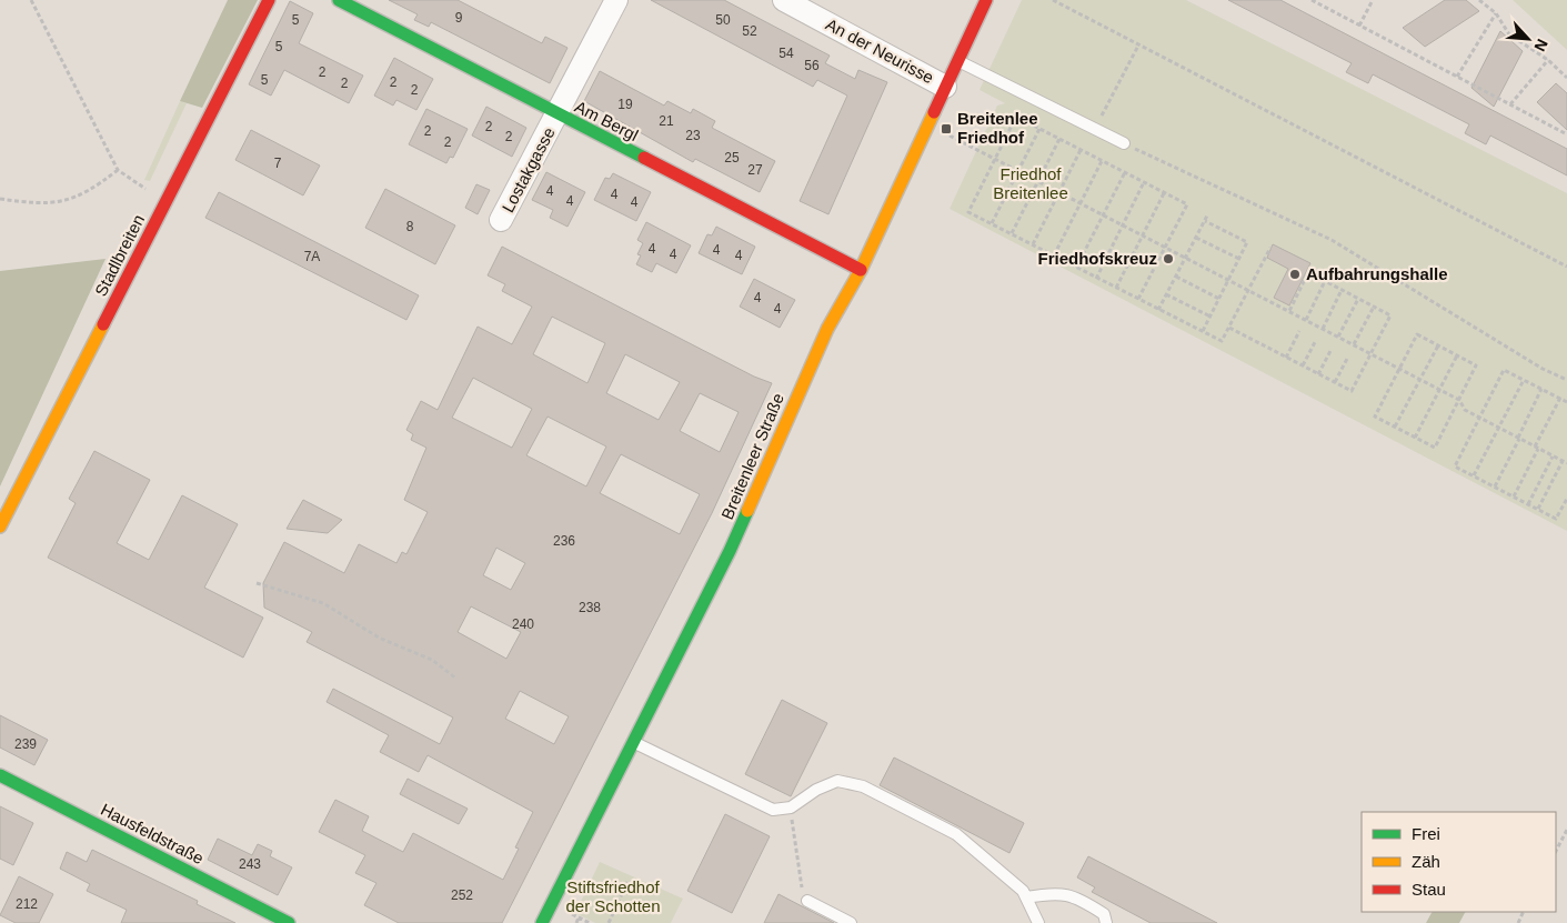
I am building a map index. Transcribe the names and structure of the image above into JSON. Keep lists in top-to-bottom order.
{
  "streets": {
    "street": [
      "An der Neurisse",
      "Am Bergl",
      "Lostakgasse",
      "Stadlbreiten",
      "Breitenleer Straße",
      "Hausfeldstraße"
    ]
  },
  "crossings": [
    ["An der Neurisse", "Breitenleer Straße"],
    ["Am Bergl", "Lostakgasse"],
    ["Am Bergl", "Breitenleer Straße"]
  ],
  "parks": ["Friedhof Breitenlee", "Stiftsfriedhof der Schotten"],
  "places": {
    "transit": ["Breitenlee Friedhof"],
    "other": ["Friedhofskreuz", "Aufbahrungshalle"]
  },
  "house_numbers": [
    "9",
    "5",
    "50",
    "52",
    "5",
    "54",
    "56",
    "2",
    "5",
    "2",
    "2",
    "2",
    "19",
    "21",
    "2",
    "2",
    "23",
    "2",
    "2",
    "25",
    "7",
    "27",
    "4",
    "4",
    "4",
    "4",
    "8",
    "4",
    "4",
    "4",
    "4",
    "7A",
    "4",
    "4",
    "236",
    "238",
    "240",
    "239",
    "243",
    "252",
    "212"
  ],
  "legend": ["Frei", "Zäh", "Stau"],
  "north": "bottom right"
}
